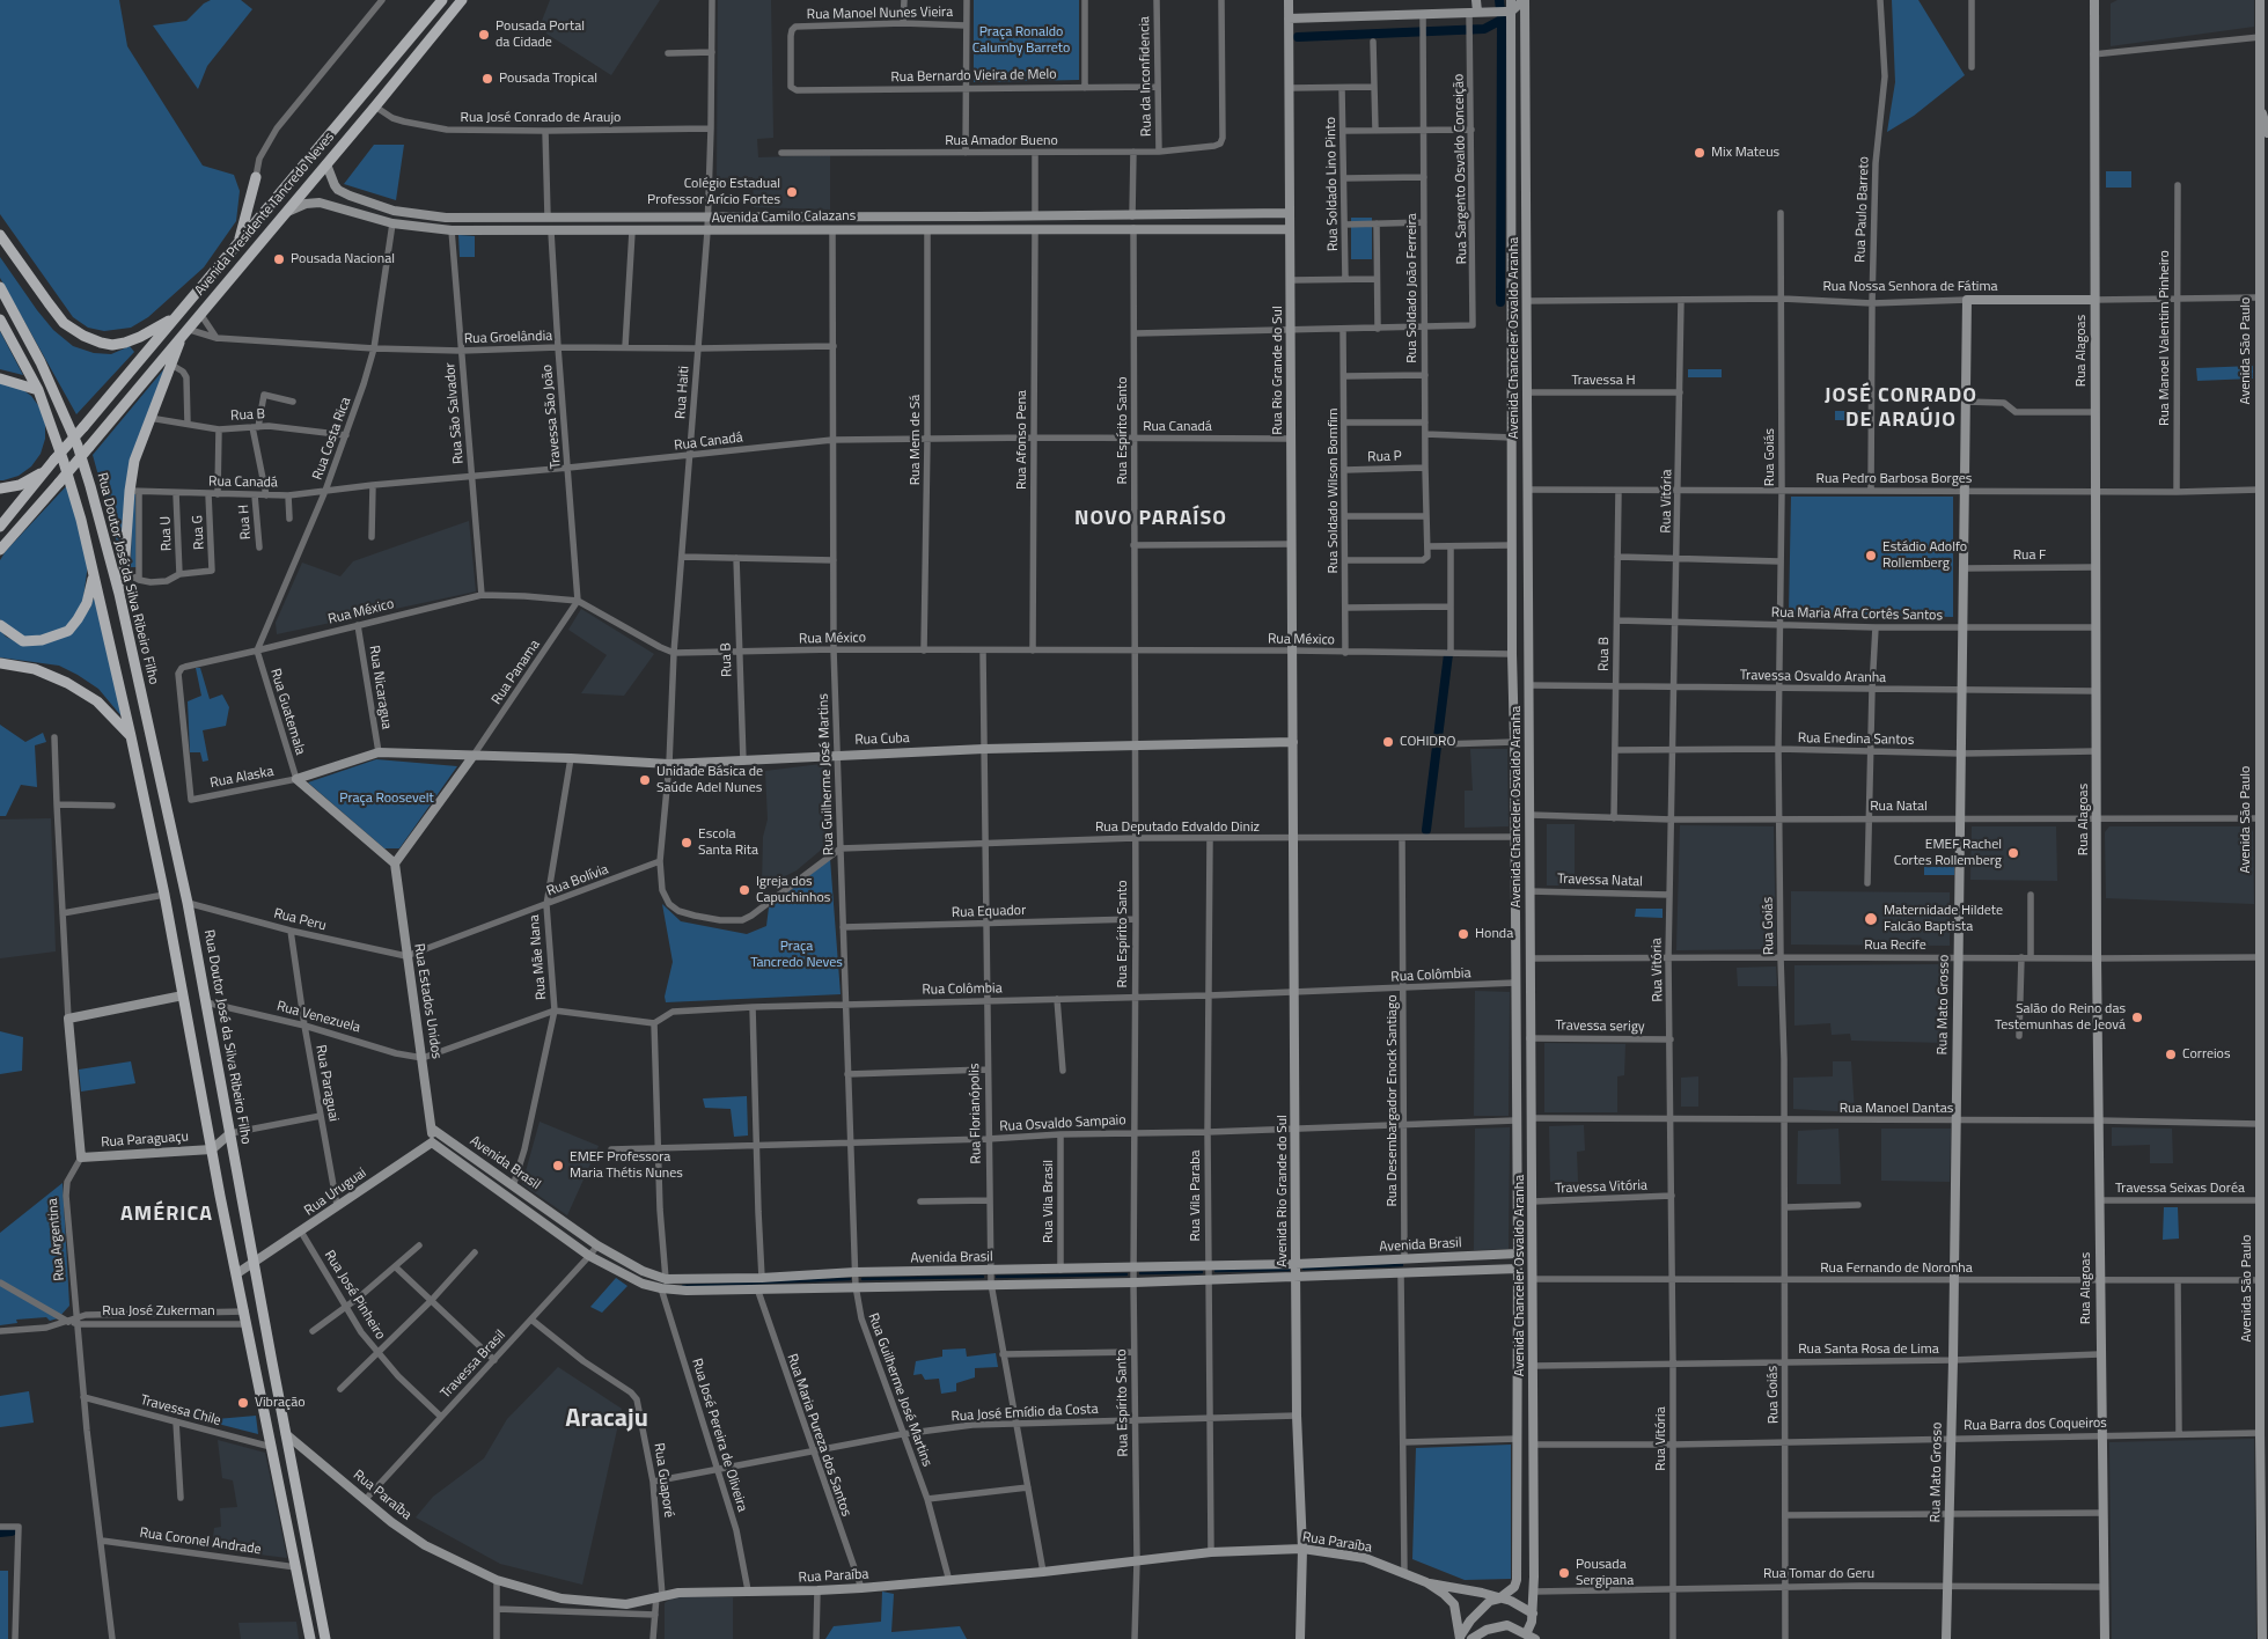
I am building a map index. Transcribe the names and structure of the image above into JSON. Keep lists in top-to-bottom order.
{
  "streets": {
    "main road": ["Avenida Presidente Tancredo Neves", "Rua Doutor José da Silva Ribeiro Filho"],
    "street": [
      "Rua Manoel Nunes Vieira",
      "Rua Bernardo Vieira de Melo",
      "Rua da Inconfidencia",
      "Rua José Conrado de Araujo",
      "Rua Amador Bueno",
      "Rua Sargento Osvaldo Conceição",
      "Rua Soldado Lino Pinto",
      "Rua Paulo Barreto",
      "Avenida Camilo Calazans",
      "Rua Nossa Senhora de Fátima",
      "Rua Soldado João Ferreira",
      "Rua Groelândia",
      "Avenida Chanceler Osvaldo Aranha",
      "Rua Manoel Valentim Pinheiro",
      "Rua Alagoas",
      "Avenida São Paulo",
      "Rua Rio Grande do Sul",
      "Travessa H",
      "Rua Haiti",
      "Rua São Salvador",
      "Rua B",
      "Travessa São João",
      "Rua Canadá",
      "Rua Espírito Santo",
      "Rua Costa Rica",
      "Rua Mem de Sá",
      "Rua Afonso Pena",
      "Rua P",
      "Rua Goiás",
      "Rua Pedro Barbosa Borges",
      "Rua Soldado Wilson Bomfim",
      "Rua Vitória",
      "Rua H",
      "Rua G",
      "Rua U",
      "Rua F",
      "Rua México",
      "Rua Maria Afra Cortês Santos",
      "Rua Panama",
      "Travessa Osvaldo Aranha",
      "Rua Nicaragua",
      "Rua Guatemala",
      "Rua Cuba",
      "Rua Enedina Santos",
      "Rua Guilherme José Martins",
      "Rua Alaska",
      "Rua Natal",
      "Rua Deputado Edvaldo Diniz",
      "Rua Bolívia",
      "Travessa Natal",
      "Rua Equador",
      "Rua Peru",
      "Rua Recife",
      "Rua Mãe Nana",
      "Rua Colômbia",
      "Rua Estados Unidos",
      "Rua Mato Grosso",
      "Rua Venezuela",
      "Travessa serigy",
      "Rua Paraguai",
      "Rua Desembargador Enock Santiago",
      "Rua Manoel Dantas",
      "Rua Florianópolis",
      "Rua Osvaldo Sampaio",
      "Rua Paraguaçu",
      "Avenida Brasil",
      "Travessa Vitória",
      "Travessa Seixas Doréa",
      "Avenida Rio Grande do Sul",
      "Rua Uruguai",
      "Rua Vila Paraba",
      "Rua Vila Brasil",
      "Rua Argentina",
      "Rua Fernando de Noronha",
      "Rua José Pinheiro",
      "Rua José Zukerman",
      "Rua Santa Rosa de Lima",
      "Travessa Brasil",
      "Travessa Chile",
      "Rua José Emídio da Costa",
      "Rua Barra dos Coqueiros",
      "Rua José Pereira de Oliveira",
      "Rua Maria Pureza dos Santos",
      "Rua Guaporé",
      "Rua Paraíba",
      "Rua Coronel Andrade",
      "Rua Tomar do Geru"
    ]
  },
  "crossings": [
    ["Rua Manoel Nunes Vieira", "Rua Bernardo Vieira de Melo"],
    ["Rua Bernardo Vieira de Melo", "Rua da Inconfidencia"],
    ["Rua da Inconfidencia", "Rua Amador Bueno"],
    ["Rua José Conrado de Araujo", "Avenida Presidente Tancredo Neves"],
    ["Rua José Conrado de Araujo", "Rua Haiti"],
    ["Rua Sargento Osvaldo Conceição", "Rua Soldado João Ferreira"],
    ["Rua Paulo Barreto", "Rua Nossa Senhora de Fátima"],
    ["Rua Paulo Barreto", "Rua Pedro Barbosa Borges"],
    ["Avenida Presidente Tancredo Neves", "Avenida Camilo Calazans"],
    ["Avenida Presidente Tancredo Neves", "Rua Groelândia"],
    ["Avenida Camilo Calazans", "Rua Rio Grande do Sul"],
    ["Avenida Camilo Calazans", "Rua Haiti"],
    ["Avenida Camilo Calazans", "Rua São Salvador"],
    ["Avenida Camilo Calazans", "Travessa São João"],
    ["Avenida Camilo Calazans", "Rua Espírito Santo"],
    ["Avenida Camilo Calazans", "Rua Costa Rica"],
    ["Avenida Camilo Calazans", "Rua Mem de Sá"],
    ["Avenida Camilo Calazans", "Rua Afonso Pena"],
    ["Avenida Camilo Calazans", "Rua Guilherme José Martins"],
    ["Rua Nossa Senhora de Fátima", "Avenida Chanceler Osvaldo Aranha"],
    ["Rua Nossa Senhora de Fátima", "Rua Manoel Valentim Pinheiro"],
    ["Rua Nossa Senhora de Fátima", "Rua Alagoas"],
    ["Rua Nossa Senhora de Fátima", "Avenida São Paulo"],
    ["Rua Nossa Senhora de Fátima", "Rua Goiás"],
    ["Rua Nossa Senhora de Fátima", "Rua Vitória"],
    ["Rua Nossa Senhora de Fátima", "Rua Mato Grosso"],
    ["Rua Soldado João Ferreira", "Rua P"],
    ["Rua Soldado João Ferreira", "Rua Soldado Wilson Bomfim"],
    ["Rua Groelândia", "Rua Haiti"],
    ["Rua Groelândia", "Rua São Salvador"],
    ["Rua Groelândia", "Travessa São João"],
    ["Rua Groelândia", "Rua Costa Rica"],
    ["Rua Groelândia", "Rua Guilherme José Martins"],
    ["Avenida Chanceler Osvaldo Aranha", "Travessa H"],
    ["Avenida Chanceler Osvaldo Aranha", "Rua Pedro Barbosa Borges"],
    ["Avenida Chanceler Osvaldo Aranha", "Rua México"],
    ["Avenida Chanceler Osvaldo Aranha", "Travessa Osvaldo Aranha"],
    ["Avenida Chanceler Osvaldo Aranha", "Rua Natal"],
    ["Avenida Chanceler Osvaldo Aranha", "Rua Deputado Edvaldo Diniz"],
    ["Avenida Chanceler Osvaldo Aranha", "Travessa Natal"],
    ["Avenida Chanceler Osvaldo Aranha", "Rua Recife"],
    ["Avenida Chanceler Osvaldo Aranha", "Rua Colômbia"],
    ["Avenida Chanceler Osvaldo Aranha", "Travessa serigy"],
    ["Avenida Chanceler Osvaldo Aranha", "Rua Manoel Dantas"],
    ["Avenida Chanceler Osvaldo Aranha", "Rua Osvaldo Sampaio"],
    ["Avenida Chanceler Osvaldo Aranha", "Avenida Brasil"],
    ["Avenida Chanceler Osvaldo Aranha", "Travessa Vitória"],
    ["Avenida Chanceler Osvaldo Aranha", "Rua Fernando de Noronha"],
    ["Avenida Chanceler Osvaldo Aranha", "Rua Santa Rosa de Lima"],
    ["Avenida Chanceler Osvaldo Aranha", "Rua Barra dos Coqueiros"],
    ["Avenida Chanceler Osvaldo Aranha", "Rua Tomar do Geru"],
    ["Rua Manoel Valentim Pinheiro", "Rua Pedro Barbosa Borges"],
    ["Rua Alagoas", "Rua Pedro Barbosa Borges"],
    ["Rua Alagoas", "Rua F"],
    ["Rua Alagoas", "Rua Maria Afra Cortês Santos"],
    ["Rua Alagoas", "Travessa Osvaldo Aranha"],
    ["Rua Alagoas", "Rua Enedina Santos"],
    ["Rua Alagoas", "Rua Natal"],
    ["Rua Alagoas", "Rua Recife"],
    ["Rua Alagoas", "Rua Manoel Dantas"],
    ["Rua Alagoas", "Travessa Seixas Doréa"],
    ["Rua Alagoas", "Rua Fernando de Noronha"],
    ["Rua Alagoas", "Rua Santa Rosa de Lima"],
    ["Rua Alagoas", "Rua Barra dos Coqueiros"],
    ["Rua Alagoas", "Rua Tomar do Geru"],
    ["Avenida São Paulo", "Rua Pedro Barbosa Borges"],
    ["Avenida São Paulo", "Rua Natal"],
    ["Avenida São Paulo", "Rua Recife"],
    ["Avenida São Paulo", "Rua Manoel Dantas"],
    ["Avenida São Paulo", "Travessa Seixas Doréa"],
    ["Avenida São Paulo", "Rua Fernando de Noronha"],
    ["Avenida São Paulo", "Rua Barra dos Coqueiros"],
    ["Rua Rio Grande do Sul", "Rua Canadá"],
    ["Rua Rio Grande do Sul", "Rua México"],
    ["Rua Rio Grande do Sul", "Rua Cuba"],
    ["Rua Rio Grande do Sul", "Avenida Rio Grande do Sul"],
    ["Travessa H", "Rua Vitória"],
    ["Rua Haiti", "Rua Canadá"],
    ["Rua Haiti", "Rua México"],
    ["Rua Haiti", "Rua Cuba"],
    ["Rua Haiti", "Rua Guilherme José Martins"],
    ["Rua Haiti", "Rua Deputado Edvaldo Diniz"],
    ["Rua Haiti", "Rua Bolívia"],
    ["Rua São Salvador", "Rua Canadá"],
    ["Rua São Salvador", "Rua México"],
    ["Rua B", "Rua Costa Rica"],
    ["Rua B", "Rua Pedro Barbosa Borges"],
    ["Rua B", "Rua México"],
    ["Rua B", "Rua Maria Afra Cortês Santos"],
    ["Rua B", "Travessa Osvaldo Aranha"],
    ["Rua B", "Rua Cuba"],
    ["Rua B", "Rua Enedina Santos"],
    ["Rua B", "Rua Natal"],
    ["Travessa São João", "Rua Canadá"],
    ["Travessa São João", "Rua México"],
    ["Travessa São João", "Rua Panama"],
    ["Rua Canadá", "Rua Espírito Santo"],
    ["Rua Canadá", "Rua Costa Rica"],
    ["Rua Canadá", "Rua Mem de Sá"],
    ["Rua Canadá", "Rua Afonso Pena"],
    ["Rua Canadá", "Rua H"],
    ["Rua Canadá", "Rua G"],
    ["Rua Canadá", "Rua U"],
    ["Rua Canadá", "Rua Guilherme José Martins"],
    ["Rua Espírito Santo", "Rua México"],
    ["Rua Espírito Santo", "Rua Cuba"],
    ["Rua Espírito Santo", "Rua Deputado Edvaldo Diniz"],
    ["Rua Espírito Santo", "Rua Equador"],
    ["Rua Espírito Santo", "Rua Colômbia"],
    ["Rua Espírito Santo", "Rua Osvaldo Sampaio"],
    ["Rua Espírito Santo", "Avenida Brasil"],
    ["Rua Espírito Santo", "Rua José Emídio da Costa"],
    ["Rua Espírito Santo", "Rua Paraíba"],
    ["Rua Costa Rica", "Rua México"],
    ["Rua Costa Rica", "Rua Guatemala"],
    ["Rua Mem de Sá", "Rua México"],
    ["Rua Afonso Pena", "Rua México"],
    ["Rua P", "Rua Soldado Wilson Bomfim"],
    ["Rua Goiás", "Rua Pedro Barbosa Borges"],
    ["Rua Goiás", "Rua Maria Afra Cortês Santos"],
    ["Rua Goiás", "Travessa Osvaldo Aranha"],
    ["Rua Goiás", "Rua Enedina Santos"],
    ["Rua Goiás", "Rua Natal"],
    ["Rua Goiás", "Rua Recife"],
    ["Rua Goiás", "Rua Manoel Dantas"],
    ["Rua Goiás", "Rua Fernando de Noronha"],
    ["Rua Goiás", "Rua Santa Rosa de Lima"],
    ["Rua Goiás", "Rua Barra dos Coqueiros"],
    ["Rua Goiás", "Rua Tomar do Geru"],
    ["Rua Pedro Barbosa Borges", "Rua Vitória"],
    ["Rua Pedro Barbosa Borges", "Rua Mato Grosso"],
    ["Rua Soldado Wilson Bomfim", "Rua México"],
    ["Rua Vitória", "Rua Maria Afra Cortês Santos"],
    ["Rua Vitória", "Travessa Osvaldo Aranha"],
    ["Rua Vitória", "Rua Enedina Santos"],
    ["Rua Vitória", "Rua Natal"],
    ["Rua Vitória", "Travessa Natal"],
    ["Rua Vitória", "Rua Recife"],
    ["Rua Vitória", "Travessa serigy"],
    ["Rua Vitória", "Rua Manoel Dantas"],
    ["Rua Vitória", "Travessa Vitória"],
    ["Rua Vitória", "Rua Fernando de Noronha"],
    ["Rua Vitória", "Rua Santa Rosa de Lima"],
    ["Rua Vitória", "Rua Barra dos Coqueiros"],
    ["Rua Vitória", "Rua Tomar do Geru"],
    ["Rua G", "Rua U"],
    ["Rua F", "Rua Mato Grosso"],
    ["Rua Doutor José da Silva Ribeiro Filho", "Rua Peru"],
    ["Rua Doutor José da Silva Ribeiro Filho", "Rua Venezuela"],
    ["Rua Doutor José da Silva Ribeiro Filho", "Rua Uruguai"],
    ["Rua Doutor José da Silva Ribeiro Filho", "Rua Paraíba"],
    ["Rua México", "Rua Panama"],
    ["Rua México", "Rua Nicaragua"],
    ["Rua México", "Rua Guatemala"],
    ["Rua México", "Rua Guilherme José Martins"],
    ["Rua México", "Rua Alaska"],
    ["Rua México", "Rua Florianópolis"],
    ["Rua Maria Afra Cortês Santos", "Rua Mato Grosso"],
    ["Rua Panama", "Rua Cuba"],
    ["Travessa Osvaldo Aranha", "Rua Mato Grosso"],
    ["Rua Nicaragua", "Rua Cuba"],
    ["Rua Guatemala", "Rua Alaska"],
    ["Rua Cuba", "Rua Guilherme José Martins"],
    ["Rua Cuba", "Rua Mãe Nana"],
    ["Rua Cuba", "Rua Florianópolis"],
    ["Rua Cuba", "Avenida Rio Grande do Sul"],
    ["Rua Enedina Santos", "Rua Mato Grosso"],
    ["Rua Guilherme José Martins", "Rua Deputado Edvaldo Diniz"],
    ["Rua Guilherme José Martins", "Rua Equador"],
    ["Rua Guilherme José Martins", "Rua Colômbia"],
    ["Rua Guilherme José Martins", "Rua Osvaldo Sampaio"],
    ["Rua Guilherme José Martins", "Avenida Brasil"],
    ["Rua Guilherme José Martins", "Rua José Emídio da Costa"],
    ["Rua Guilherme José Martins", "Rua Paraíba"],
    ["Rua Natal", "Rua Mato Grosso"],
    ["Rua Deputado Edvaldo Diniz", "Rua Desembargador Enock Santiago"],
    ["Rua Deputado Edvaldo Diniz", "Rua Florianópolis"],
    ["Rua Deputado Edvaldo Diniz", "Avenida Rio Grande do Sul"],
    ["Rua Deputado Edvaldo Diniz", "Rua Vila Paraba"],
    ["Rua Bolívia", "Rua Peru"],
    ["Rua Bolívia", "Rua Mãe Nana"],
    ["Rua Bolívia", "Rua Estados Unidos"],
    ["Rua Equador", "Rua Florianópolis"],
    ["Rua Peru", "Rua Estados Unidos"],
    ["Rua Peru", "Rua Paraguai"],
    ["Rua Recife", "Rua Mato Grosso"],
    ["Rua Mãe Nana", "Avenida Brasil"],
    ["Rua Colômbia", "Rua Desembargador Enock Santiago"],
    ["Rua Colômbia", "Rua Florianópolis"],
    ["Rua Colômbia", "Avenida Rio Grande do Sul"],
    ["Rua Colômbia", "Rua Vila Paraba"],
    ["Rua Estados Unidos", "Rua Venezuela"],
    ["Rua Estados Unidos", "Avenida Brasil"],
    ["Rua Estados Unidos", "Rua Uruguai"],
    ["Rua Mato Grosso", "Rua Manoel Dantas"],
    ["Rua Mato Grosso", "Rua Fernando de Noronha"],
    ["Rua Mato Grosso", "Rua Santa Rosa de Lima"],
    ["Rua Mato Grosso", "Rua Barra dos Coqueiros"],
    ["Rua Mato Grosso", "Rua Tomar do Geru"],
    ["Rua Venezuela", "Rua Paraguai"],
    ["Rua Paraguai", "Rua Uruguai"],
    ["Rua Desembargador Enock Santiago", "Rua Osvaldo Sampaio"],
    ["Rua Desembargador Enock Santiago", "Avenida Brasil"],
    ["Rua Florianópolis", "Rua Osvaldo Sampaio"],
    ["Rua Florianópolis", "Avenida Brasil"],
    ["Rua Florianópolis", "Rua José Emídio da Costa"],
    ["Rua Florianópolis", "Rua Paraíba"],
    ["Rua Osvaldo Sampaio", "Avenida Rio Grande do Sul"],
    ["Rua Osvaldo Sampaio", "Rua Vila Paraba"],
    ["Rua Osvaldo Sampaio", "Rua Vila Brasil"],
    ["Rua Paraguaçu", "Rua Argentina"],
    ["Avenida Brasil", "Avenida Rio Grande do Sul"],
    ["Avenida Brasil", "Rua Uruguai"],
    ["Avenida Brasil", "Rua Vila Paraba"],
    ["Avenida Brasil", "Rua Vila Brasil"],
    ["Avenida Brasil", "Travessa Brasil"],
    ["Avenida Brasil", "Rua José Pereira de Oliveira"],
    ["Avenida Brasil", "Rua Maria Pureza dos Santos"],
    ["Avenida Rio Grande do Sul", "Rua José Emídio da Costa"],
    ["Avenida Rio Grande do Sul", "Rua Paraíba"],
    ["Rua Uruguai", "Rua José Pinheiro"],
    ["Rua Vila Paraba", "Rua José Emídio da Costa"],
    ["Rua Vila Paraba", "Rua Paraíba"],
    ["Rua Argentina", "Rua José Zukerman"],
    ["Rua Argentina", "Travessa Chile"],
    ["Rua Argentina", "Rua Coronel Andrade"],
    ["Rua José Pinheiro", "Travessa Brasil"],
    ["Travessa Brasil", "Rua Guaporé"],
    ["Travessa Brasil", "Rua Paraíba"],
    ["Rua José Emídio da Costa", "Rua José Pereira de Oliveira"],
    ["Rua José Emídio da Costa", "Rua Maria Pureza dos Santos"],
    ["Rua José Emídio da Costa", "Rua Guaporé"],
    ["Rua José Pereira de Oliveira", "Rua Paraíba"],
    ["Rua Maria Pureza dos Santos", "Rua Paraíba"],
    ["Rua Guaporé", "Rua Paraíba"]
  ],
  "districts": [
    "JOSÉ CONRADO DE ARAÚJO",
    "NOVO PARAÍSO",
    "AMÉRICA",
    "Aracaju"
  ],
  "parks": ["Praça Ronaldo Calumby Barreto", "Praça Roosevelt", "Praça Tancredo Neves"],
  "places": [
    "Pousada Portal da Cidade",
    "Pousada Tropical",
    "Mix Mateus",
    "Colégio Estadual Professor Arício Fortes",
    "Pousada Nacional",
    "Estádio Adolfo Rollemberg",
    "COHIDRO",
    "Unidade Básica de Saúde Adel Nunes",
    "Escola Santa Rita",
    "EMEF Rachel Cortes Rollemberg",
    "Igreja dos Capuchinhos",
    "Maternidade Hildete Falcão Baptista",
    "Honda",
    "Salão do Reino das Testemunhas de Jeová",
    "Correios",
    "EMEF Professora Maria Thétis Nunes",
    "Vibração",
    "Pousada Sergipana"
  ]
}
